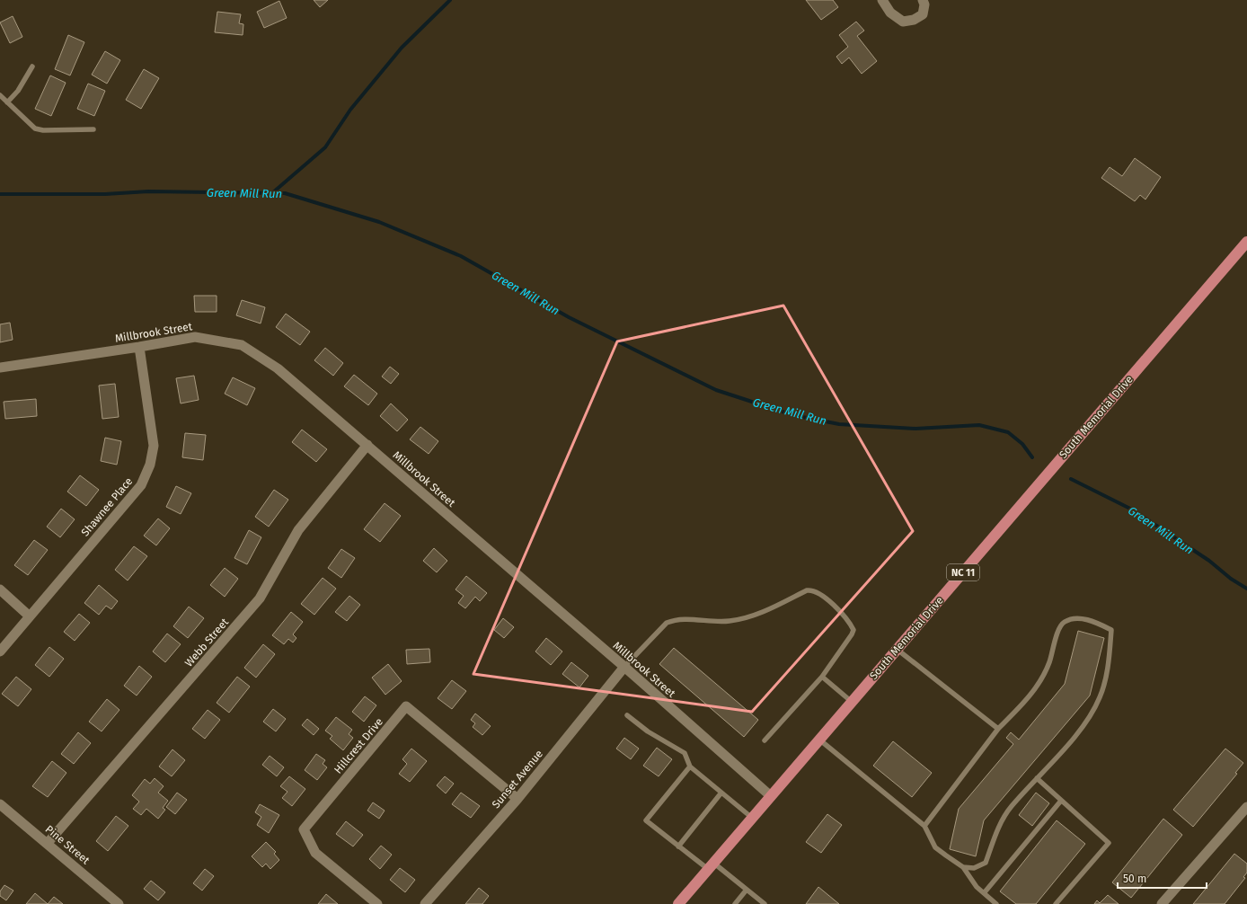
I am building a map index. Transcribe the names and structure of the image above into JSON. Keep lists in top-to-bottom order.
{
  "streets": {
    "main road": ["South Memorial Drive", "NC 11"],
    "street": [
      "Millbrook Street",
      "Shawnee Place",
      "Webb Street",
      "Hillcrest Drive",
      "Sunset Avenue",
      "Pine Street"
    ]
  },
  "crossings": [
    ["Millbrook Street", "South Memorial Drive"],
    ["Millbrook Street", "Shawnee Place"],
    ["Millbrook Street", "Webb Street"],
    ["Millbrook Street", "Sunset Avenue"],
    ["Webb Street", "Pine Street"],
    ["Hillcrest Drive", "Sunset Avenue"]
  ],
  "water": ["Green Mill Run"],
  "scale_bar": "50 m"
}
